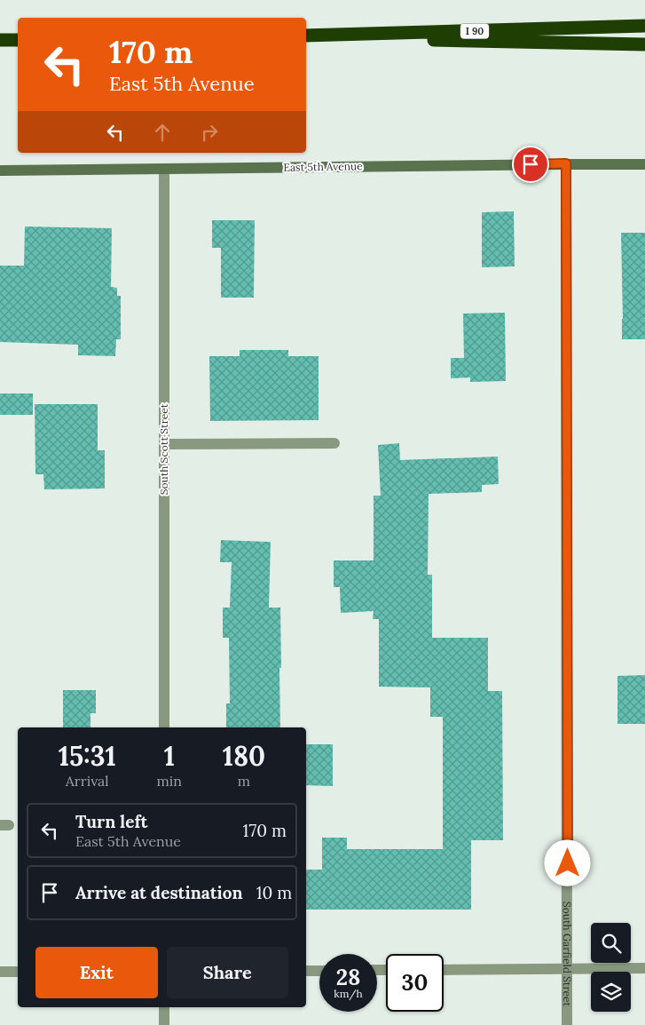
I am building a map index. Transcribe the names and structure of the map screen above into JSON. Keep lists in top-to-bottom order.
{
  "streets": {
    "highway": ["I 90"],
    "street": ["East 5th Avenue", "South Scott Street", "South Garfield Street"]
  },
  "crossings": [
    ["East 5th Avenue", "South Scott Street"],
    ["East 5th Avenue", "South Garfield Street"]
  ],
  "page": {
    "turn": ["170 m", "East 5th Avenue"],
    "eta": [
      "15:31",
      "Arrival",
      "1",
      "min",
      "180",
      "m"
    ],
    "list": [
      {
        "name": "Turn left",
        "note": "East 5th Avenue",
        "value": "170 m"
      },
      {
        "name": "Arrive at destination",
        "value": "10 m"
      }
    ],
    "buttons": ["Exit", "Share"],
    "speed": "28 km/h",
    "limit": "30"
  }
}
